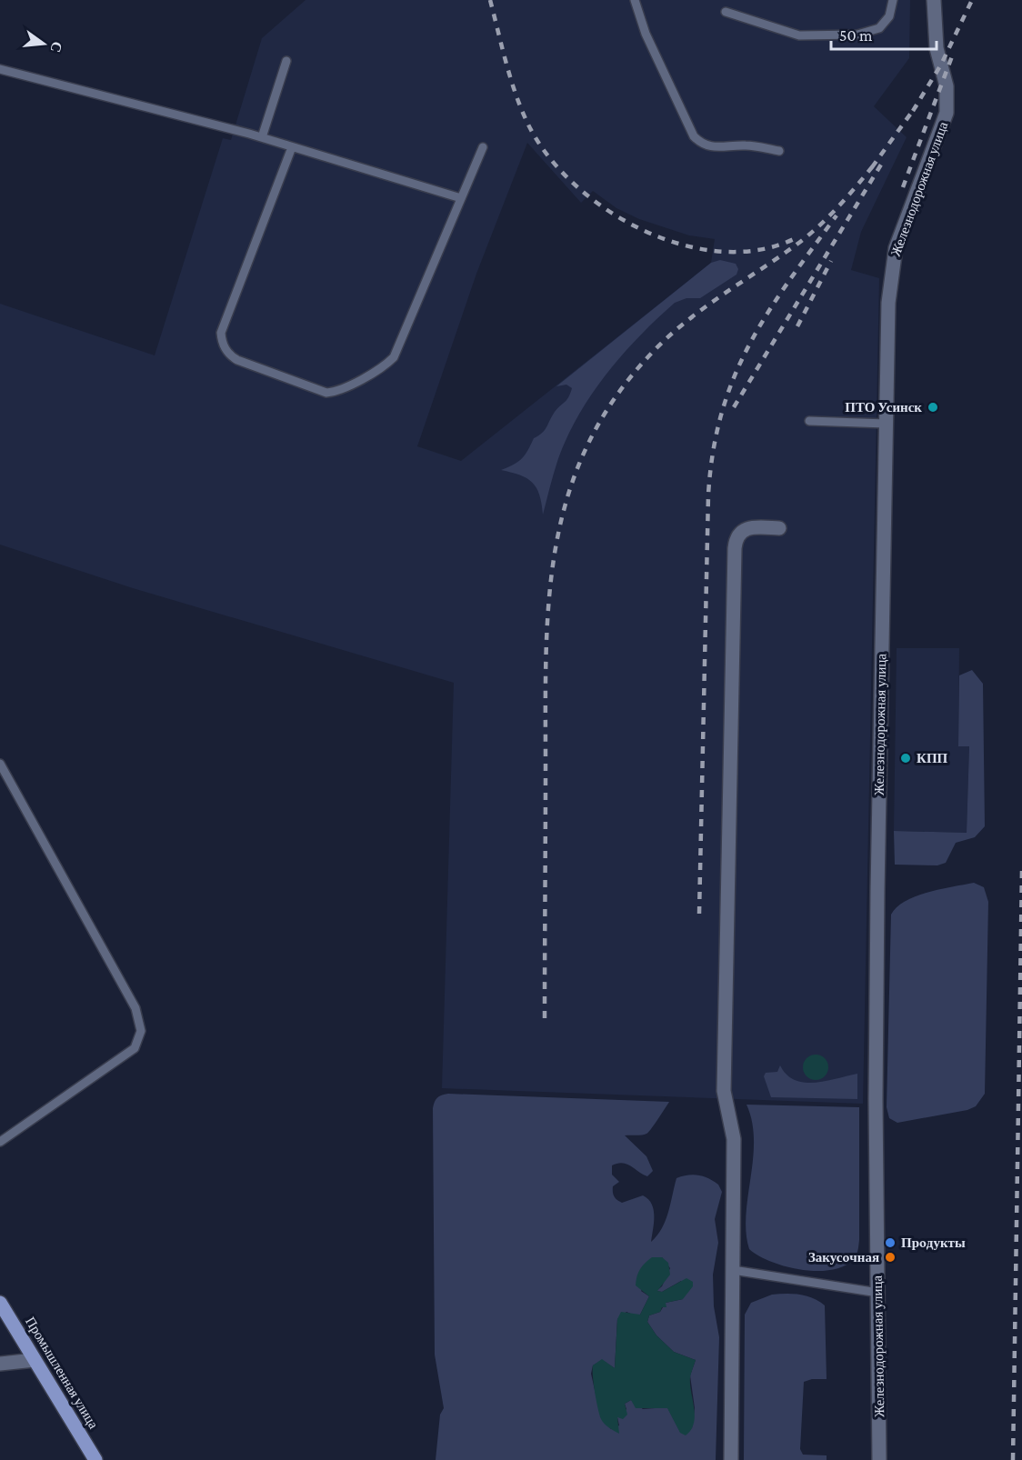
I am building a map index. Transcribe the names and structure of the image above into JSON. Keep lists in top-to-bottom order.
{
  "streets": {
    "main road": ["Промышленная улица"],
    "street": ["Железнодорожная улица"]
  },
  "places": [
    "ПТО Усинск",
    "КПП",
    "Прoдукты",
    "Закусoчная"
  ],
  "scale_bar": "50 m",
  "north": "right"
}
